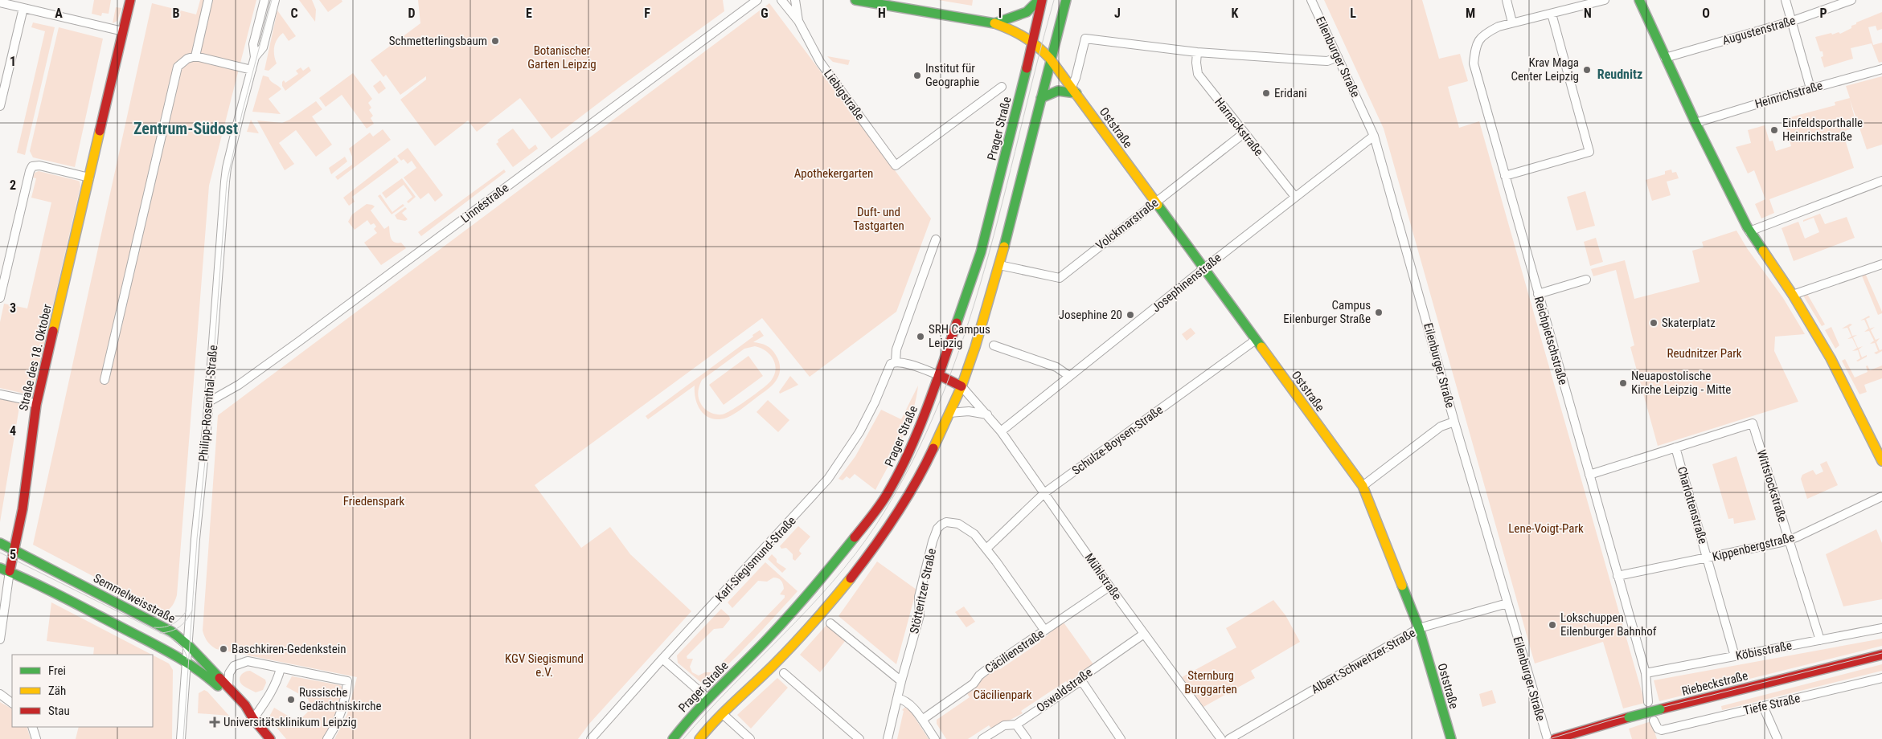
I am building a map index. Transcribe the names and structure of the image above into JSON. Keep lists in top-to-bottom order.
{
  "streets": {
    "main road": [
      "Oststraße",
      "Prager Straße",
      "Straße des 18. Oktober",
      "Semmelweisstraße",
      "Riebeckstraße"
    ],
    "street": [
      "Augustenstraße",
      "Eilenburger Straße",
      "Liebigstraße",
      "Heinrichstraße",
      "Harnackstraße",
      "Linnéstraße",
      "Volckmarstraße",
      "Josephinenstraße",
      "Reichpietschstraße",
      "Philipp-Rosenthal-Straße",
      "Schulze-Boysen-Straße",
      "Wittstockstraße",
      "Charlottenstraße",
      "Kippenbergstraße",
      "Karl-Siegismund-Straße",
      "Mühlstraße",
      "Stötteritzer Straße",
      "Köbisstraße",
      "Cäcilienstraße",
      "Albert-Schweitzer-Straße",
      "Oswaldstraße",
      "Tiefe Straße"
    ]
  },
  "crossings": [
    ["Eilenburger Straße", "Josephinenstraße"],
    ["Eilenburger Straße", "Albert-Schweitzer-Straße"],
    ["Harnackstraße", "Volckmarstraße"],
    ["Harnackstraße", "Josephinenstraße"],
    ["Oststraße", "Prager Straße"],
    ["Oststraße", "Volckmarstraße"],
    ["Oststraße", "Josephinenstraße"],
    ["Oststraße", "Schulze-Boysen-Straße"],
    ["Oststraße", "Albert-Schweitzer-Straße"],
    ["Linnéstraße", "Philipp-Rosenthal-Straße"],
    ["Josephinenstraße", "Mühlstraße"],
    ["Reichpietschstraße", "Kippenbergstraße"],
    ["Reichpietschstraße", "Köbisstraße"],
    ["Straße des 18. Oktober", "Semmelweisstraße"],
    ["Philipp-Rosenthal-Straße", "Semmelweisstraße"],
    ["Schulze-Boysen-Straße", "Mühlstraße"],
    ["Schulze-Boysen-Straße", "Stötteritzer Straße"],
    ["Wittstockstraße", "Charlottenstraße"],
    ["Wittstockstraße", "Kippenbergstraße"],
    ["Wittstockstraße", "Köbisstraße"],
    ["Charlottenstraße", "Kippenbergstraße"],
    ["Charlottenstraße", "Köbisstraße"],
    ["Mühlstraße", "Cäcilienstraße"],
    ["Mühlstraße", "Oswaldstraße"],
    ["Stötteritzer Straße", "Cäcilienstraße"]
  ],
  "districts": ["Reudnitz", "Zentrum-Südost"],
  "parks": [
    "Botanischer Garten Leipzig",
    "Apothekergarten",
    "Duft- und Tastgarten",
    "Reudnitzer Park",
    "Friedenspark",
    "Lene-Voigt-Park",
    "KGV Siegismund e.V.",
    "Sternburg Burggarten",
    "Cäcilienpark"
  ],
  "places": {
    "other": [
      "Schmetterlingsbaum",
      "Krav Maga Center Leipzig",
      "Institut für Geographie",
      "Eridani",
      "Einfeldsporthalle Heinrichstraße",
      "Campus Eilenburger Straße",
      "Josephine 20",
      "Skaterplatz",
      "SRH Campus Leipzig",
      "Neuapostolische Kirche Leipzig - Mitte",
      "Lokschuppen Eilenburger Bahnhof",
      "Baschkiren-Gedenkstein",
      "Russische Gedächtniskirche"
    ],
    "health": ["Universitätsklinikum Leipzig"]
  },
  "legend": ["Frei", "Zäh", "Stau"],
  "grid": {
    "columns": [
      "A",
      "B",
      "C",
      "D",
      "E",
      "F",
      "G",
      "H",
      "I",
      "J",
      "K",
      "L",
      "M",
      "N",
      "O",
      "P"
    ],
    "rows": [
      "1",
      "2",
      "3",
      "4",
      "5"
    ]
  }
}
